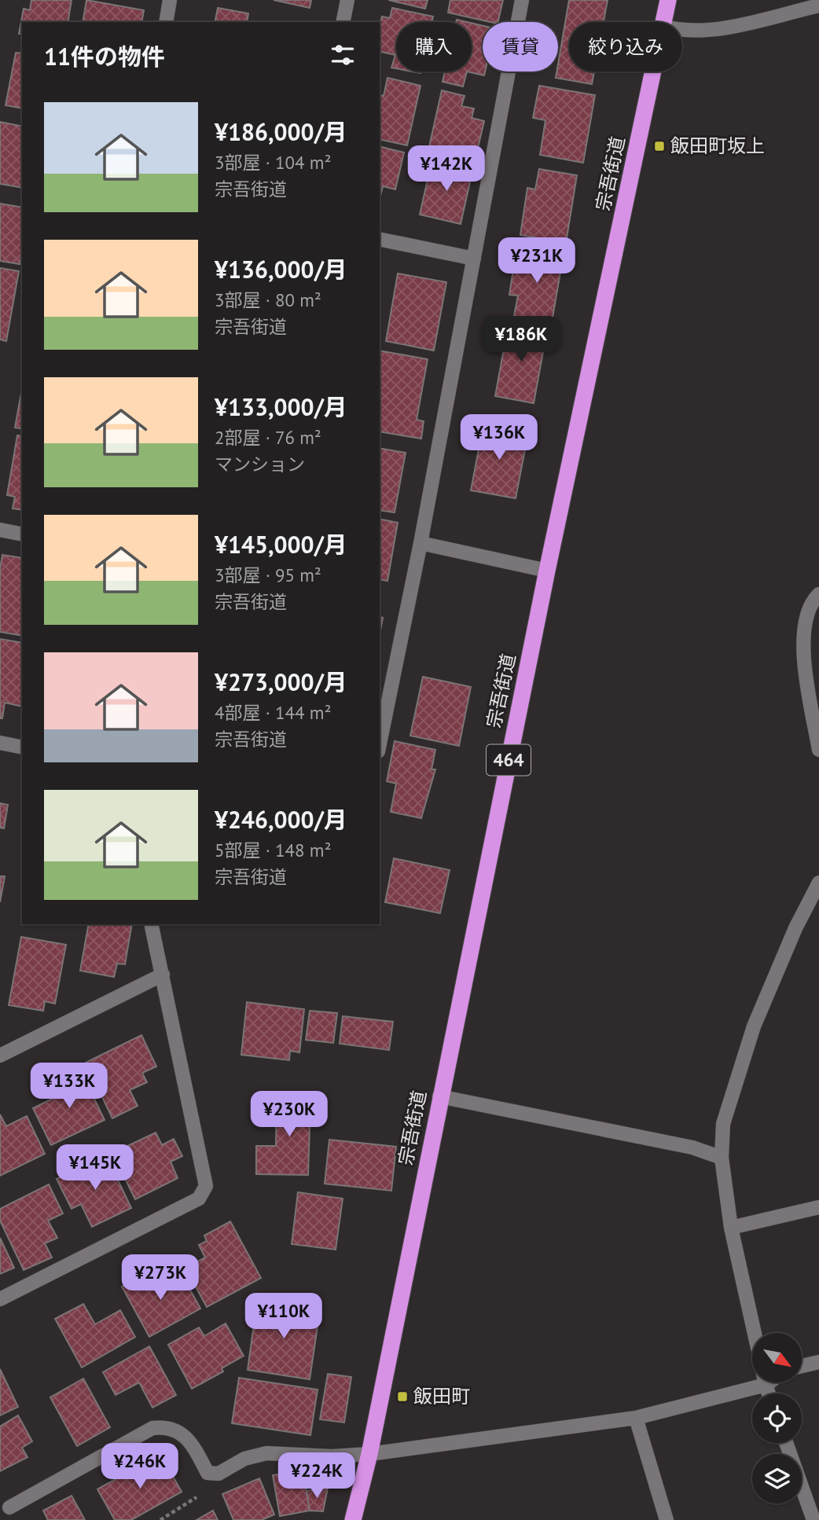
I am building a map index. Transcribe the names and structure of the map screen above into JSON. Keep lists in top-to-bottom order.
{
  "streets": {
    "highway": ["宗吾街道", "464"]
  },
  "places": {
    "transit": ["飯田町坂上", "飯田町"]
  },
  "north": "bottom right",
  "page": {
    "chip": ["購入", "賃貸", "絞り込み"],
    "heading": "11件の物件",
    "list": [
      {
        "name": "¥186,000/月",
        "note": "3部屋 · 104 m² · 宗吾街道"
      },
      {
        "name": "¥136,000/月",
        "note": "3部屋 · 80 m² · 宗吾街道"
      },
      {
        "name": "¥133,000/月",
        "note": "2部屋 · 76 m² · マンション"
      },
      {
        "name": "¥145,000/月",
        "note": "3部屋 · 95 m² · 宗吾街道"
      },
      {
        "name": "¥273,000/月",
        "note": "4部屋 · 144 m² · 宗吾街道"
      },
      {
        "name": "¥246,000/月",
        "note": "5部屋 · 148 m² · 宗吾街道"
      }
    ],
    "price": [
      "¥142K",
      "¥231K",
      "¥186K",
      "¥136K",
      "¥133K",
      "¥230K",
      "¥145K",
      "¥273K",
      "¥110K",
      "¥246K",
      "¥224K"
    ]
  }
}
